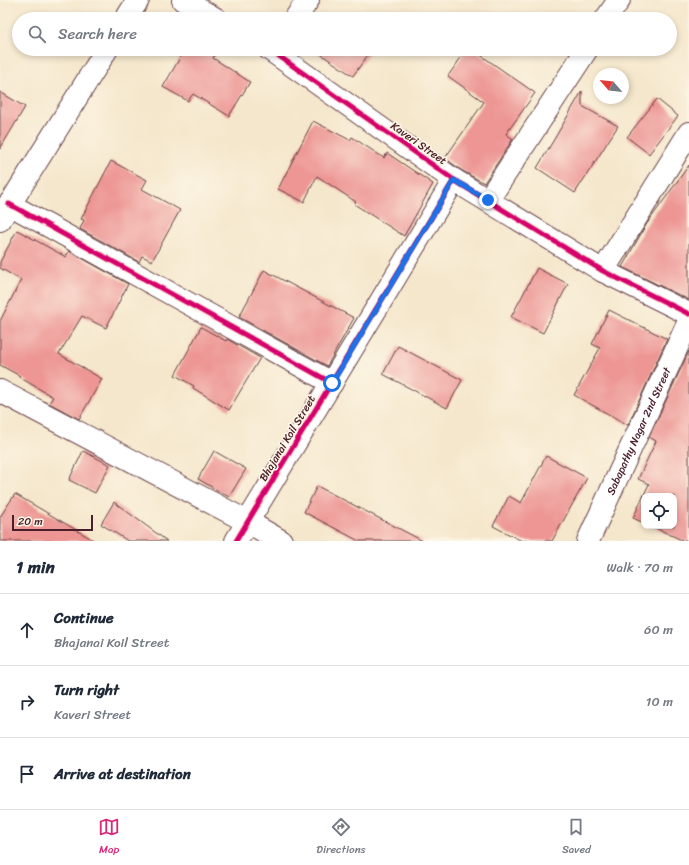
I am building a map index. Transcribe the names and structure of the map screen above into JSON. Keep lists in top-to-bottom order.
{
  "streets": {
    "street": ["Kaveri Street", "Sabapathy Nagar 2nd Street", "Bhajanai Koil Street"]
  },
  "crossings": [
    ["Kaveri Street", "Bhajanai Koil Street"]
  ],
  "scale_bar": "20 m",
  "north": "top left",
  "page": {
    "search": "Search here",
    "scale": "20 m",
    "heading": ["1 min", "Walk · 70 m"],
    "list": [
      ["Continue", "Bhajanai Koil Street", "60 m"],
      ["Turn right", "Kaveri Street", "10 m"],
      "Arrive at destination"
    ],
    "nav": ["Map", "Directions", "Saved"]
  }
}
